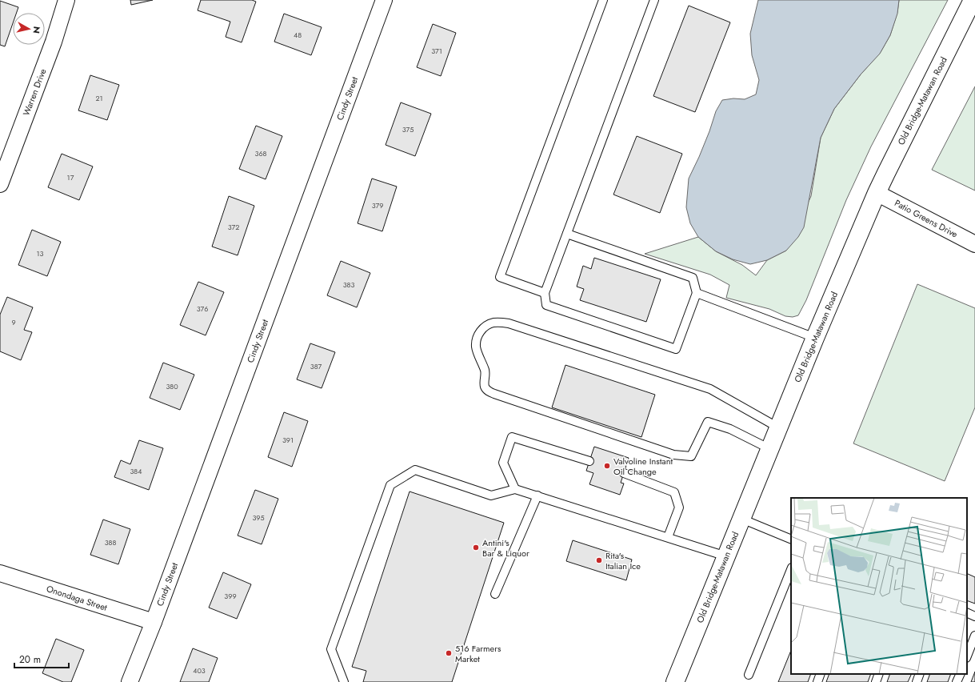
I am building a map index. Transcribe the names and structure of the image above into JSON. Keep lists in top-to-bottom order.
{
  "streets": {
    "main road": ["Old Bridge-Matawan Road"],
    "street": [
      "Warren Drive",
      "Cindy Street",
      "Patio Greens Drive",
      "Onondaga Street"
    ]
  },
  "crossings": [
    ["Cindy Street", "Onondaga Street"],
    ["Old Bridge-Matawan Road", "Patio Greens Drive"]
  ],
  "places": [
    "Valvoline Instant Oil Change",
    "Antini's Bar & Liquor",
    "Rita's Italian Ice",
    "516 Farmers Market"
  ],
  "house_numbers": [
    "48",
    "371",
    "21",
    "375",
    "368",
    "17",
    "379",
    "372",
    "13",
    "383",
    "376",
    "9",
    "387",
    "380",
    "391",
    "384",
    "395",
    "388",
    "399",
    "403"
  ],
  "scale_bar": "20 m",
  "north": "right"
}
